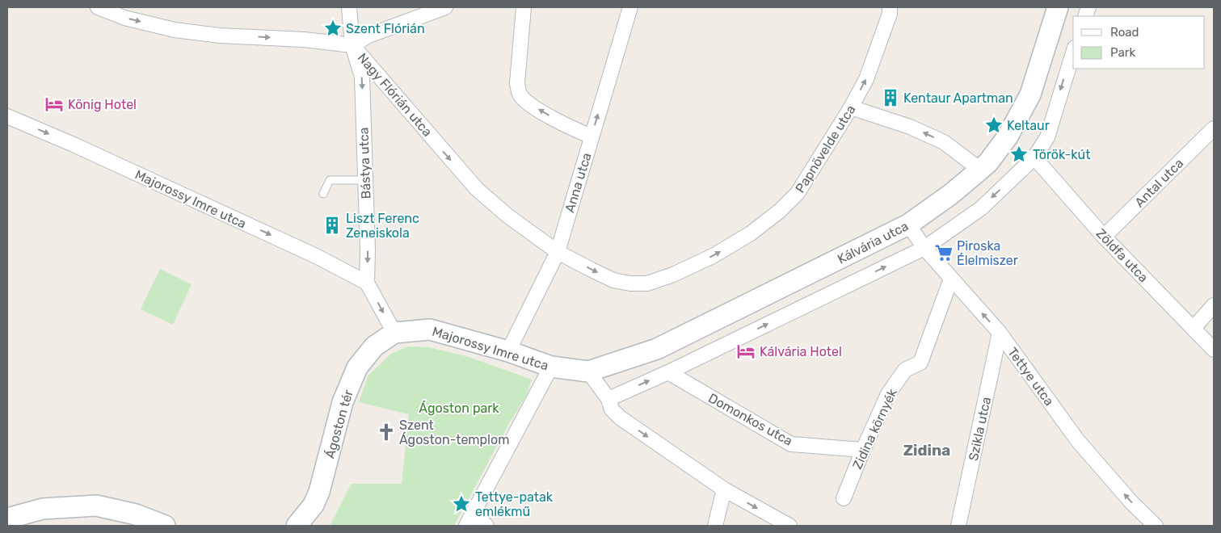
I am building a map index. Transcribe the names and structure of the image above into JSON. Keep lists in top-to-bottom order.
{
  "streets": {
    "street": [
      "Nagy Flórián utca",
      "Papnövelde utca",
      "Bástya utca",
      "Anna utca",
      "Antal utca",
      "Majorossy Imre utca",
      "Kálvária utca",
      "Zöldfa utca",
      "Tettye utca",
      "Domonkos utca",
      "Ágoston tér",
      "Zidina környék",
      "Szikla utca"
    ]
  },
  "crossings": [
    ["Nagy Flórián utca", "Papnövelde utca"],
    ["Nagy Flórián utca", "Bástya utca"],
    ["Nagy Flórián utca", "Anna utca"],
    ["Papnövelde utca", "Anna utca"],
    ["Bástya utca", "Majorossy Imre utca"],
    ["Anna utca", "Majorossy Imre utca"],
    ["Antal utca", "Zöldfa utca"],
    ["Majorossy Imre utca", "Kálvária utca"],
    ["Majorossy Imre utca", "Ágoston tér"],
    ["Kálvária utca", "Zöldfa utca"],
    ["Kálvária utca", "Tettye utca"],
    ["Kálvária utca", "Domonkos utca"],
    ["Tettye utca", "Zidina környék"],
    ["Tettye utca", "Szikla utca"],
    ["Domonkos utca", "Zidina környék"]
  ],
  "one_way": [
    "Nagy Flórián utca",
    "Papnövelde utca",
    "Bástya utca",
    "Anna utca",
    "Majorossy Imre utca",
    "Tettye utca"
  ],
  "districts": ["Zidina"],
  "parks": ["Ágoston park"],
  "places": {
    "place": [
      "Szent Flórián",
      "Keltaur",
      "Török-kút",
      "Tettye-patak emlékmű"
    ],
    "building": ["Kentaur Apartman", "Liszt Ferenc Zeneiskola"],
    "hotel": ["König Hotel", "Kálvária Hotel"],
    "supermarket": ["Piroska Élelmiszer"],
    "church": ["Szent Ágoston-templom"]
  },
  "legend": ["Road", "Park"]
}
